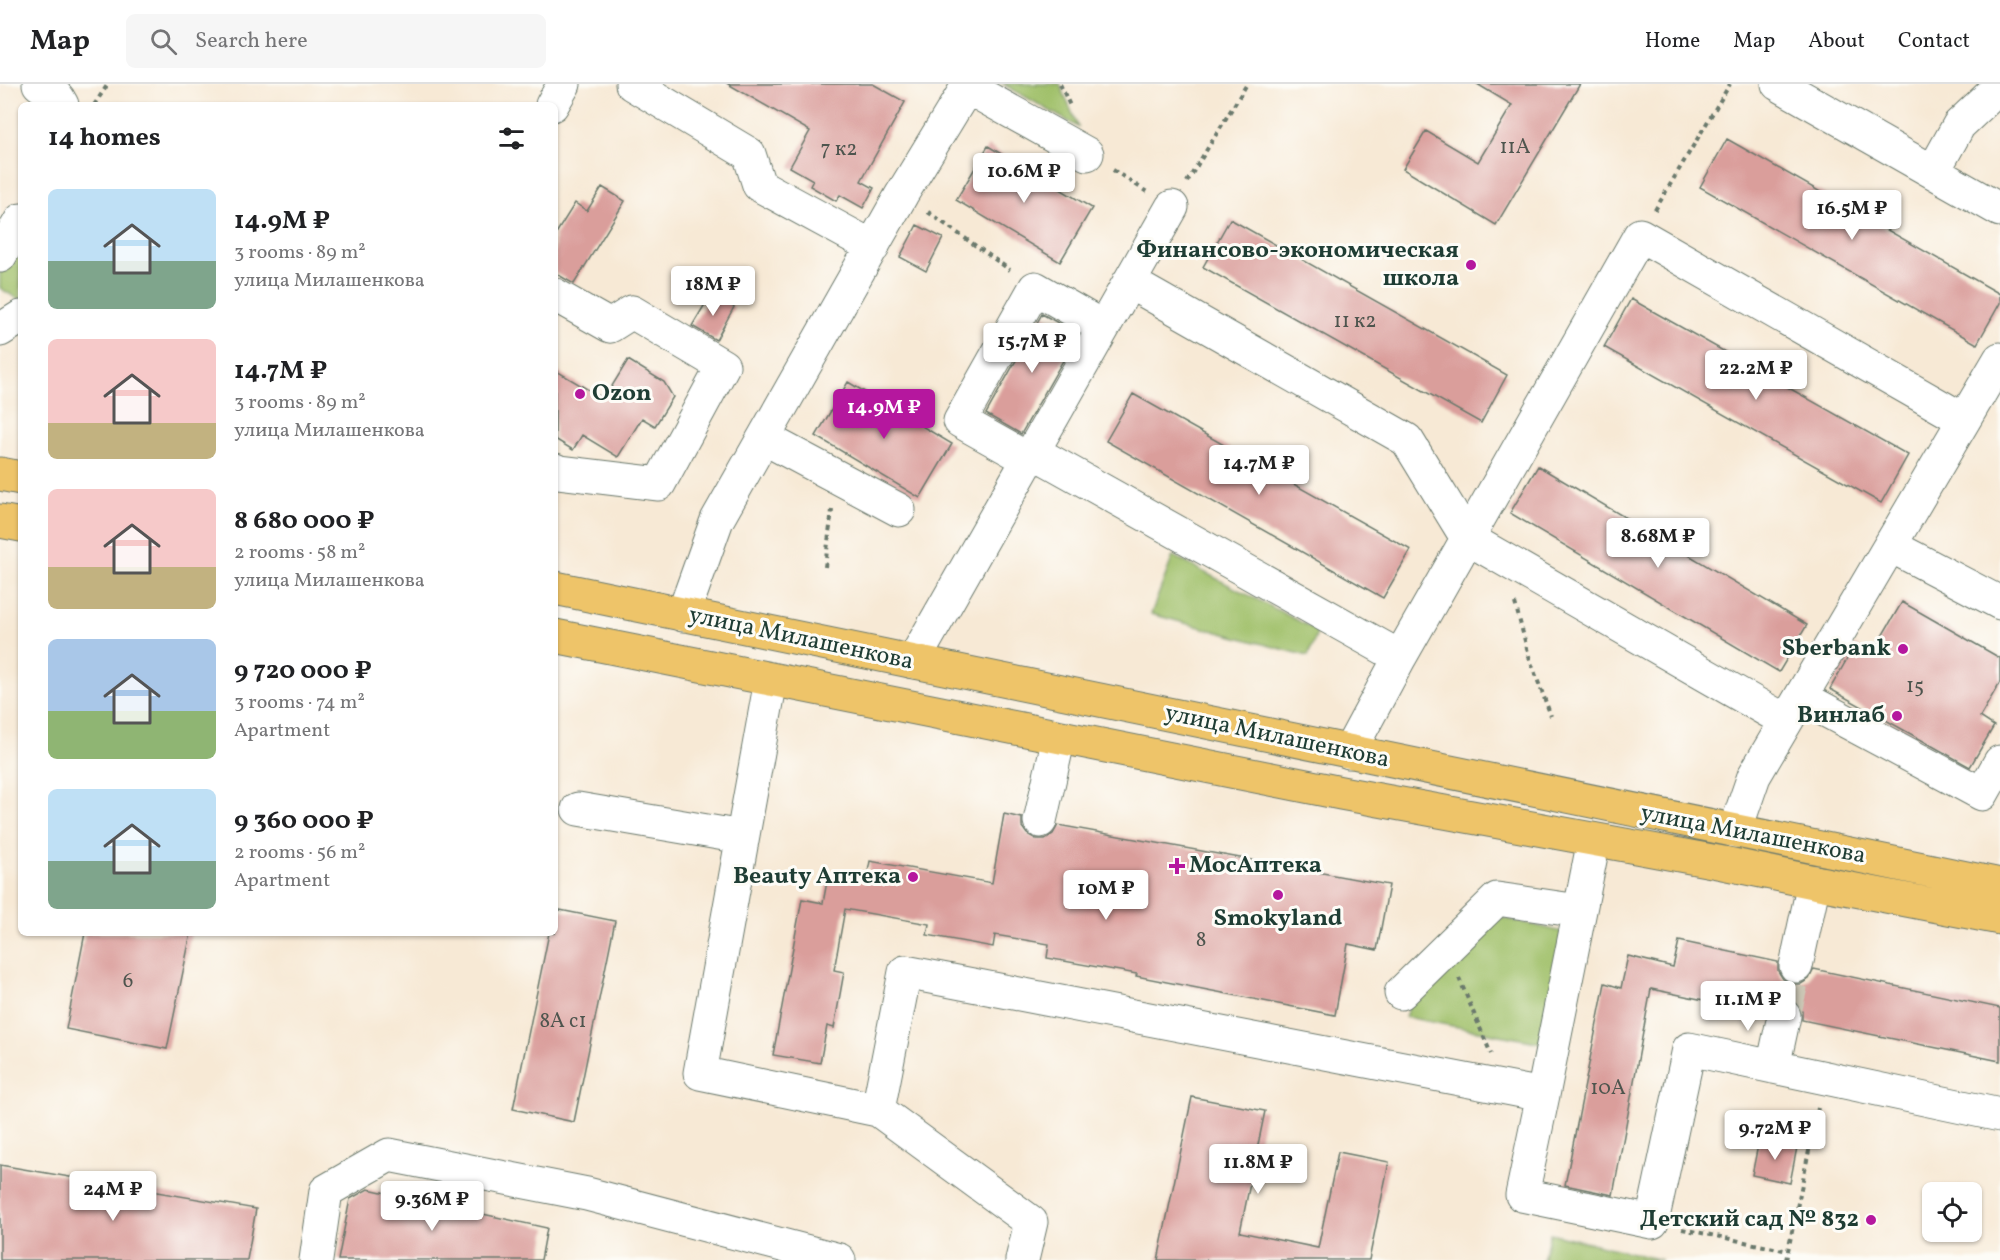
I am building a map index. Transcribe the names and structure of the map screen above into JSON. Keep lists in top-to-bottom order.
{
  "streets": {
    "main road": ["улица Милашенкова"]
  },
  "places": {
    "other": [
      "Финансово-экономическая школа",
      "Ozon",
      "Sberbank",
      "Винлаб",
      "Beauty Аптека",
      "Smokyland",
      "Детский сад № 832"
    ],
    "health": ["МосАптека"]
  },
  "house_numbers": [
    "11А",
    "7 к2",
    "11 к2",
    "15",
    "8",
    "6",
    "8А c1",
    "10А"
  ],
  "page": {
    "header": "Map",
    "search": "Search here",
    "nav": [
      "Home",
      "Map",
      "About",
      "Contact"
    ],
    "heading": "14 homes",
    "price": [
      "10.6M ₽",
      "16.5M ₽",
      "18M ₽",
      "15.7M ₽",
      "22.2M ₽",
      "14.9M ₽",
      "14.7M ₽",
      "8.68M ₽",
      "10M ₽",
      "11.1M ₽",
      "9.72M ₽",
      "11.8M ₽",
      "24M ₽",
      "9.36M ₽"
    ],
    "list": [
      {
        "name": "14.9M ₽",
        "note": "3 rooms · 89 m² · улица Милашенкова"
      },
      {
        "name": "14.7M ₽",
        "note": "3 rooms · 89 m² · улица Милашенкова"
      },
      {
        "name": "8 680 000 ₽",
        "note": "2 rooms · 58 m² · улица Милашенкова"
      },
      {
        "name": "9 720 000 ₽",
        "note": "3 rooms · 74 m² · Apartment"
      },
      {
        "name": "9 360 000 ₽",
        "note": "2 rooms · 56 m² · Apartment"
      }
    ]
  }
}
